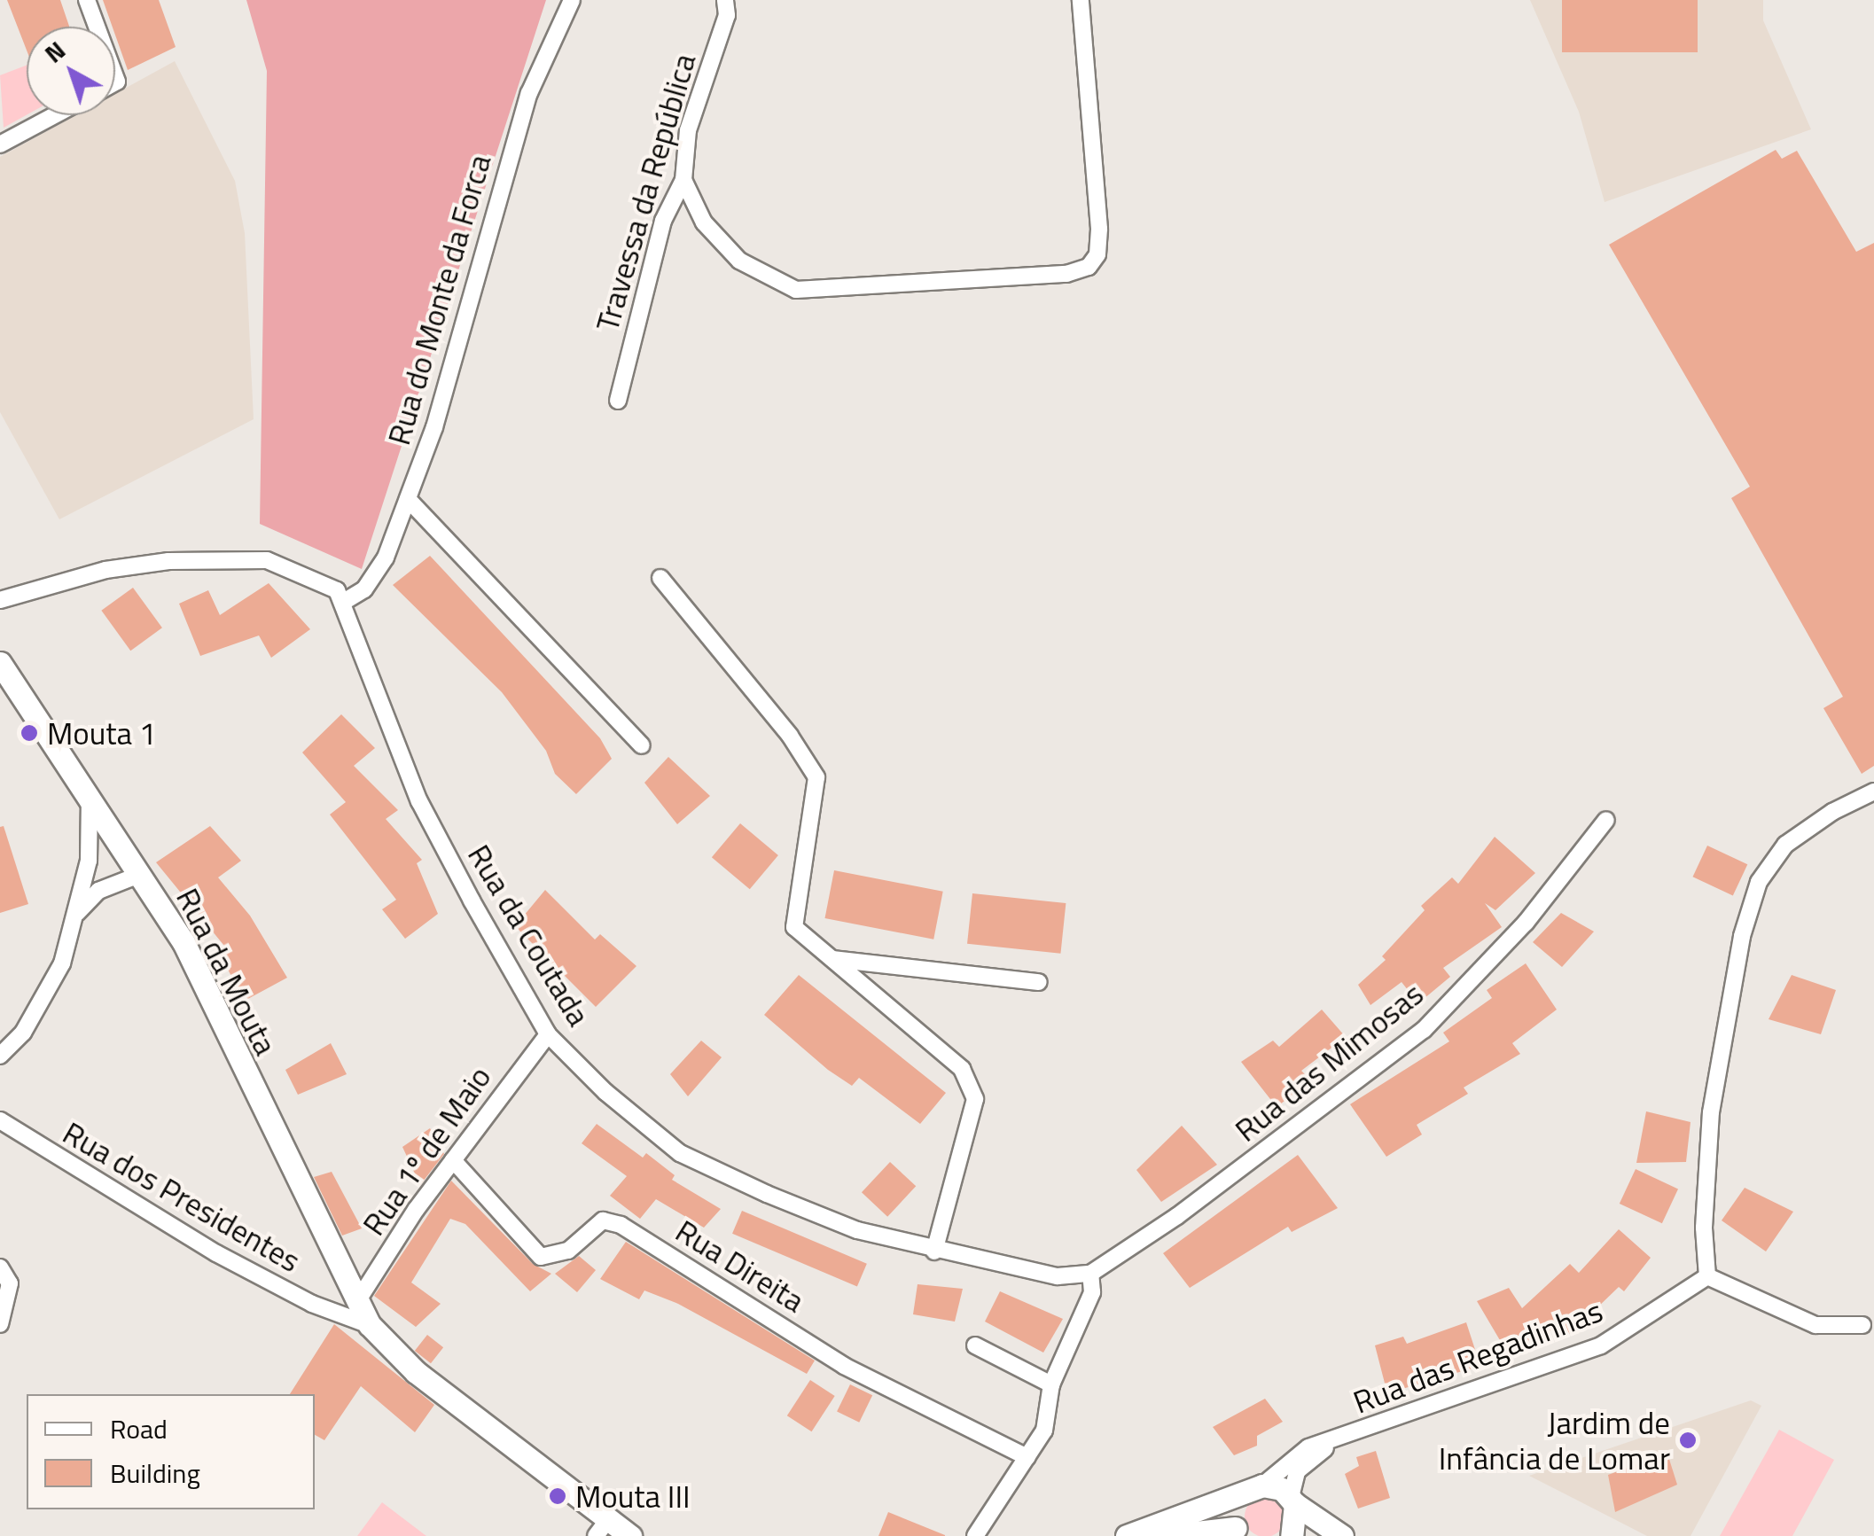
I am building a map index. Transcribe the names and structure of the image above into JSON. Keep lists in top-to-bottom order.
{
  "streets": {
    "main road": ["Rua da Mouta"],
    "street": [
      "Travessa da República",
      "Rua do Monte da Forca",
      "Rua da Coutada",
      "Rua das Mimosas",
      "Rua 1º de Maio",
      "Rua dos Presidentes",
      "Rua Direita",
      "Rua das Regadinhas"
    ]
  },
  "crossings": [
    ["Rua do Monte da Forca", "Rua da Coutada"],
    ["Rua da Coutada", "Rua das Mimosas"],
    ["Rua da Coutada", "Rua 1º de Maio"],
    ["Rua da Mouta", "Rua 1º de Maio"],
    ["Rua da Mouta", "Rua dos Presidentes"],
    ["Rua 1º de Maio", "Rua dos Presidentes"],
    ["Rua 1º de Maio", "Rua Direita"]
  ],
  "places": ["Mouta 1", "Jardim de Infância de Lomar", "Mouta III"],
  "legend": ["Road", "Building"],
  "north": "top left"
}
